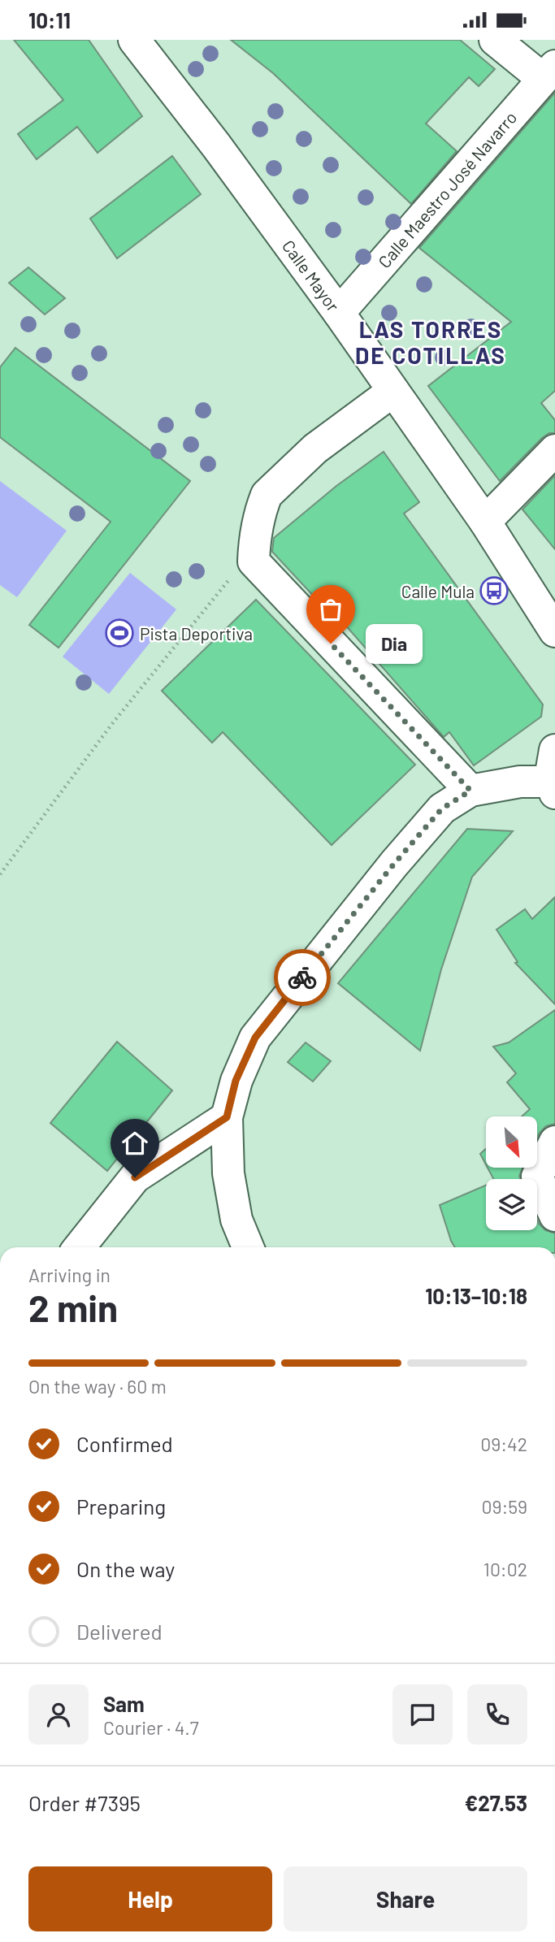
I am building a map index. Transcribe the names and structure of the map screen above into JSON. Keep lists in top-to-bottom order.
{
  "streets": {
    "main road": ["Calle Maestro José Navarro", "Calle Mayor"]
  },
  "crossings": [
    ["Calle Maestro José Navarro", "Calle Mayor"]
  ],
  "districts": ["LAS TORRES DE COTILLAS"],
  "places": {
    "bus stop": ["Calle Mula"],
    "sports": ["Pista Deportiva"],
    "other": ["Dia"]
  },
  "north": "bottom right",
  "page": {
    "status": "10:11",
    "bubble": "Dia",
    "heading": ["2 min", "Arriving in", "10:13–10:18"],
    "panel": [
      "Sam",
      "Courier · 4.7",
      "Order #7395",
      "€27.53"
    ],
    "bar": "On the way · 60 m",
    "list": [
      ["Confirmed", "09:42"],
      ["Preparing", "09:59"],
      ["On the way", "10:02"],
      "Delivered"
    ],
    "buttons": ["Help", "Share"]
  }
}
